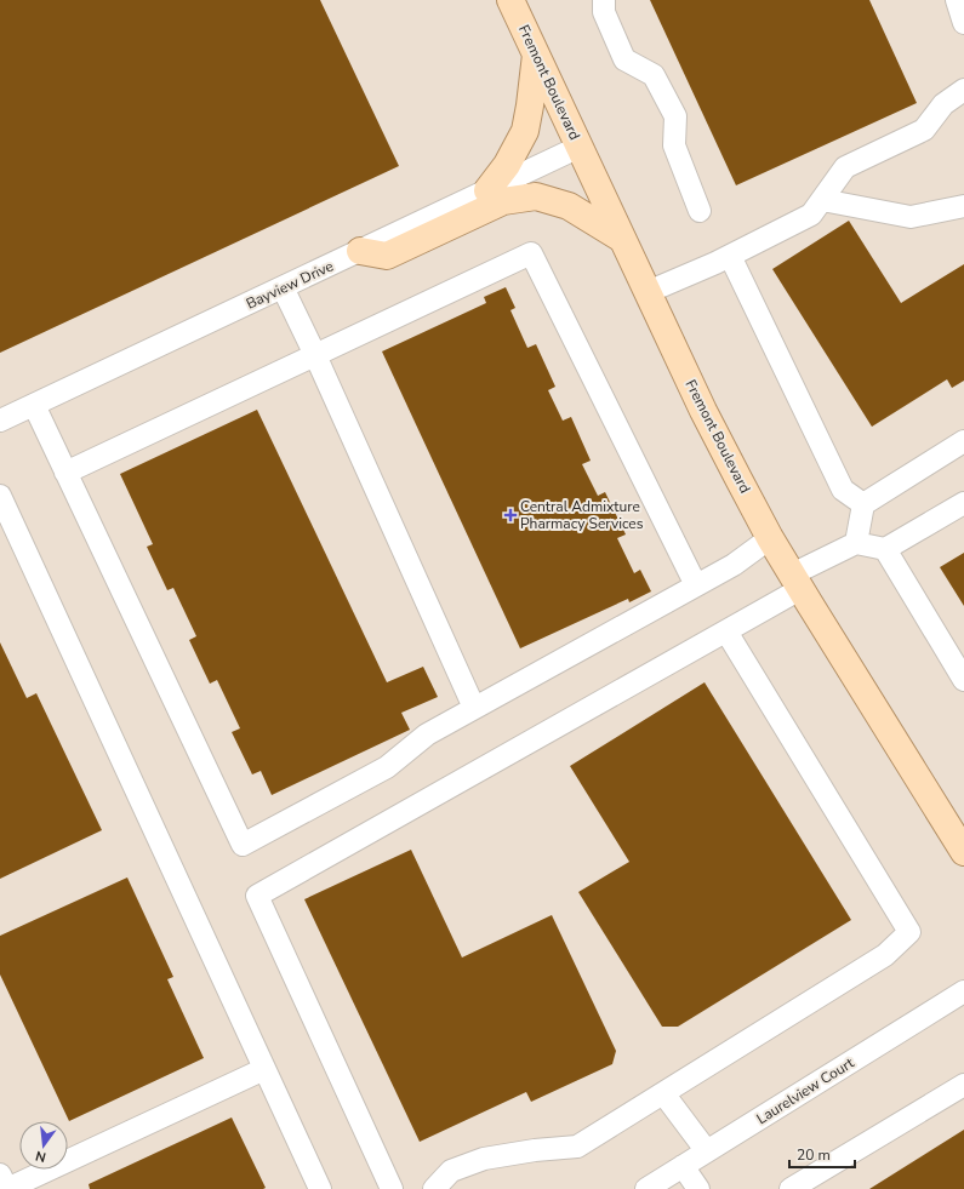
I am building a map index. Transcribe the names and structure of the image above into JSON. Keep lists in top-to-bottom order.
{
  "streets": {
    "main road": ["Fremont Boulevard"],
    "street": ["Bayview Drive", "Laurelview Court"]
  },
  "crossings": [
    ["Fremont Boulevard", "Bayview Drive"]
  ],
  "places": {
    "health": ["Central Admixture Pharmacy Services"]
  },
  "scale_bar": "20 m",
  "north": "bottom"
}
